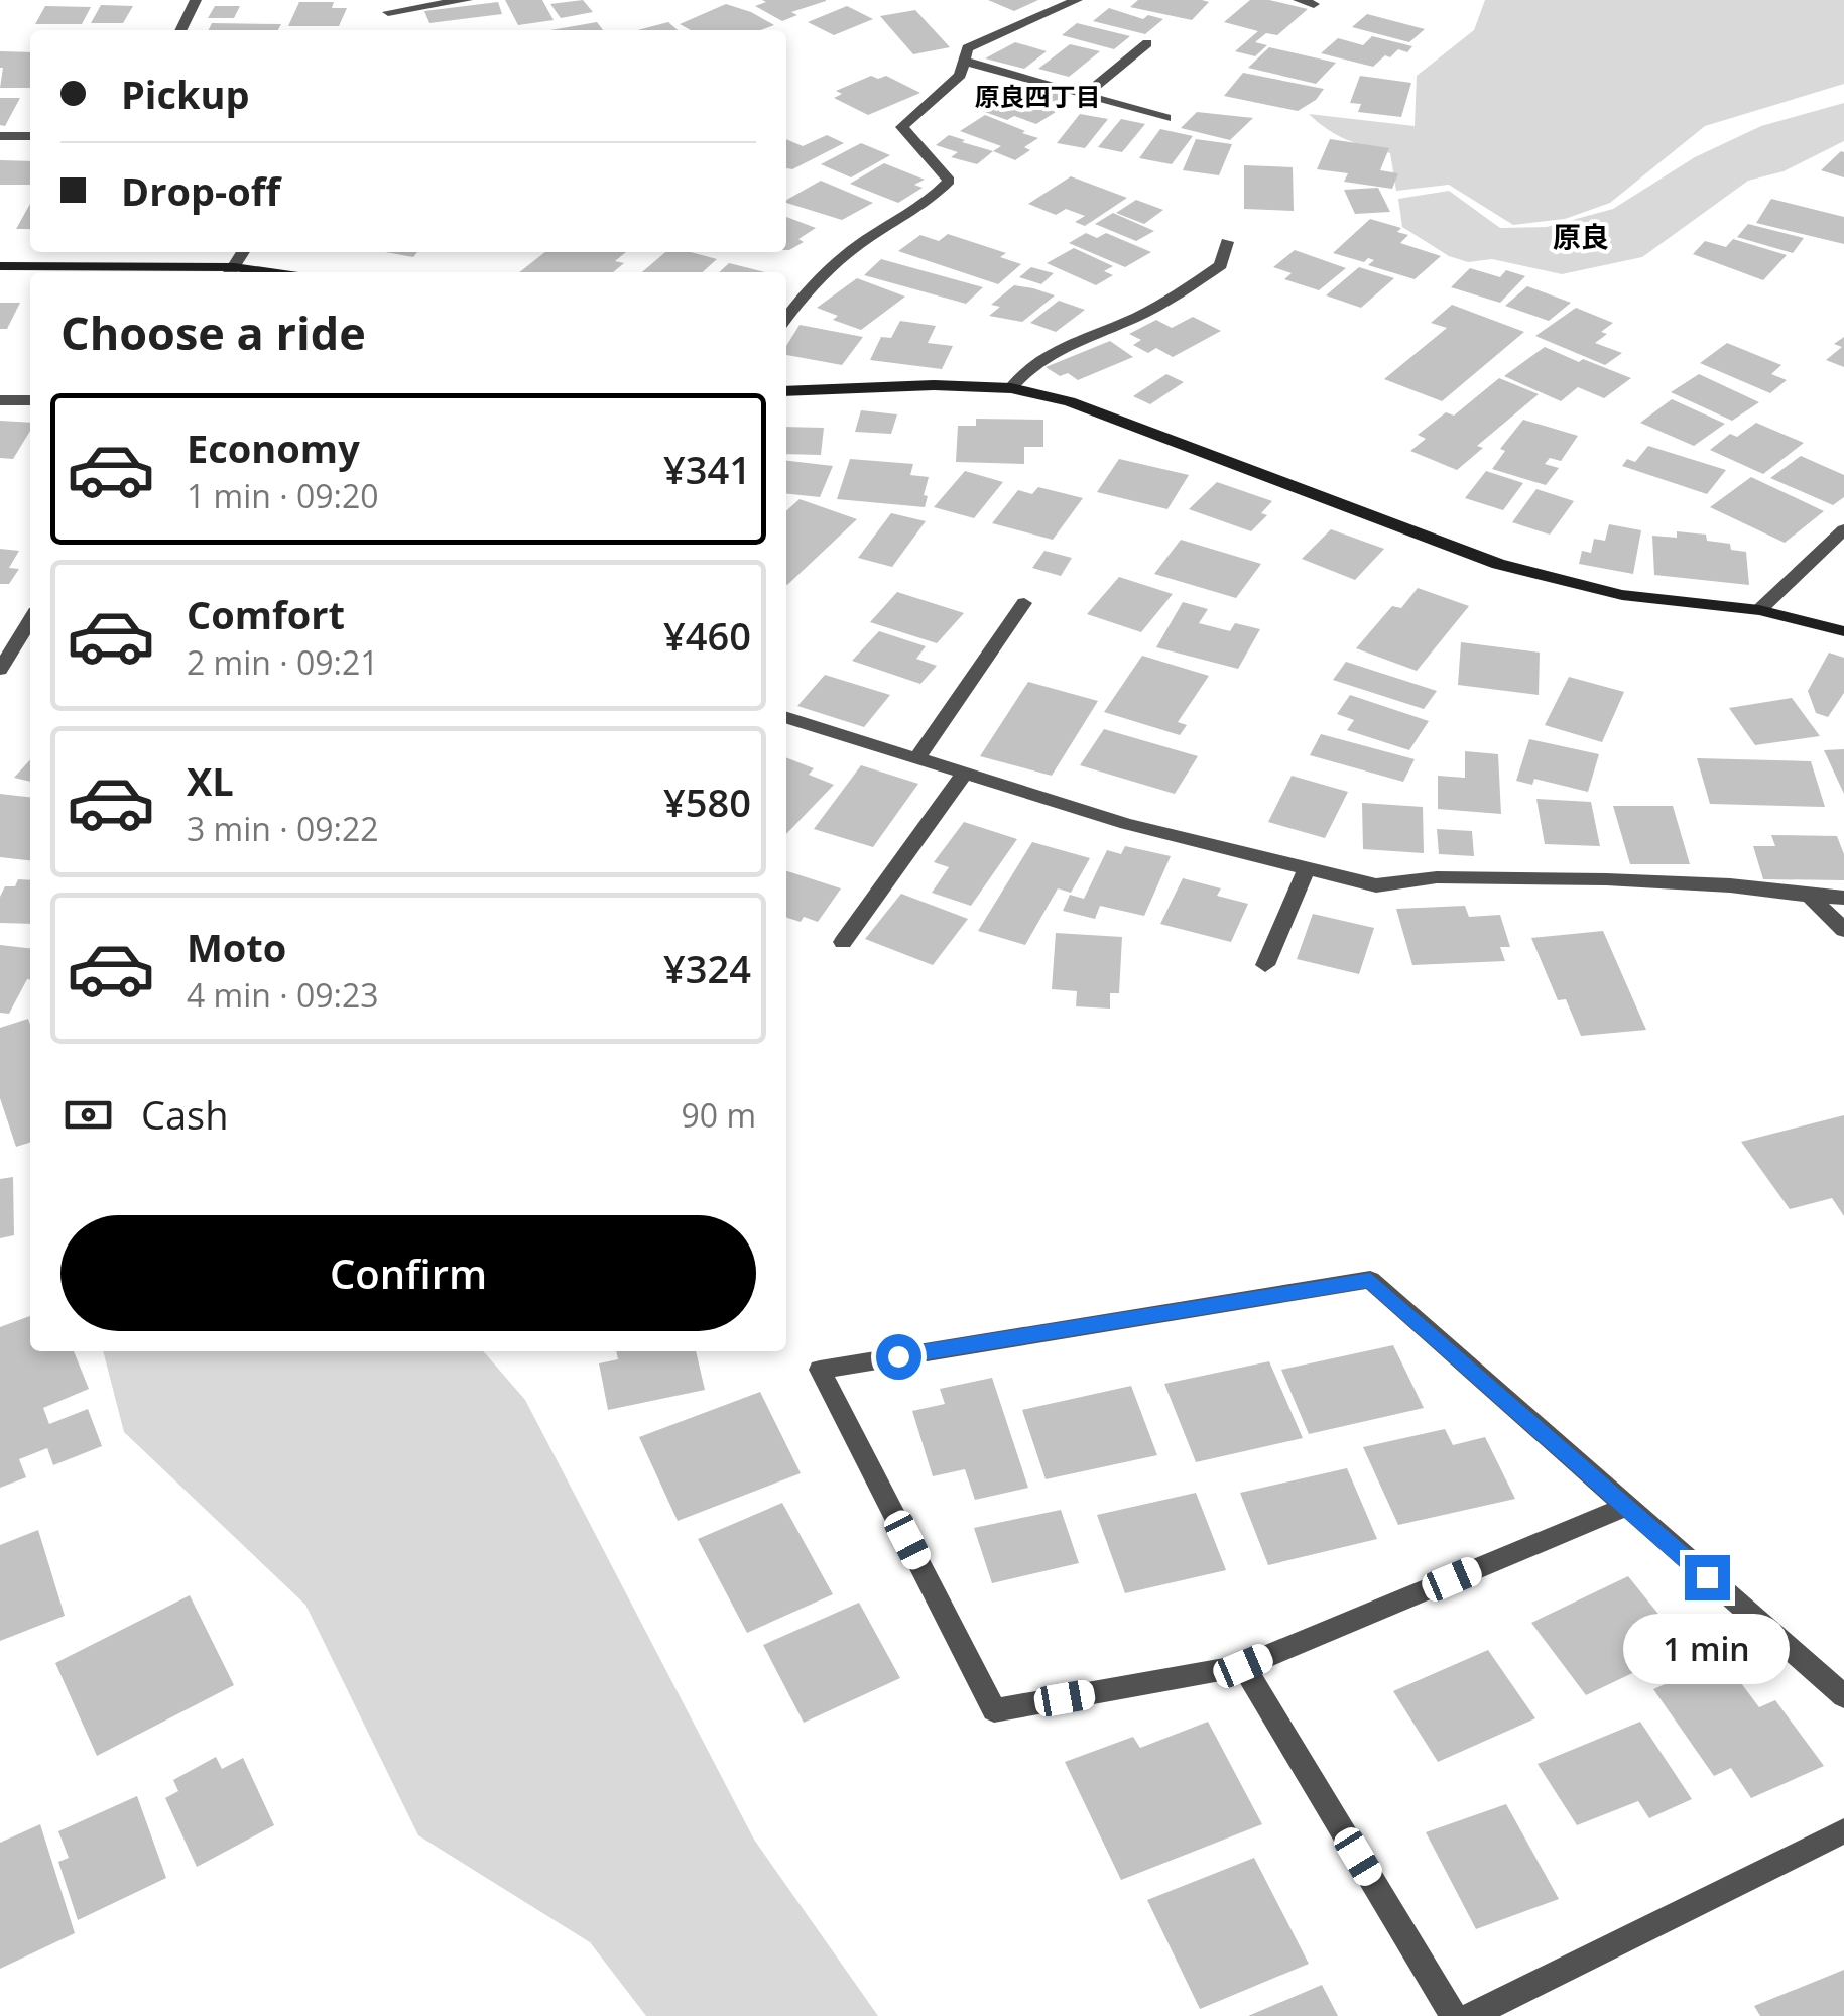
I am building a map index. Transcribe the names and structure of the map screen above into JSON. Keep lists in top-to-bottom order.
{
  "districts": ["原良四丁目", "原良"],
  "page": {
    "banner": ["Pickup", "Drop-off"],
    "heading": "Choose a ride",
    "list": [
      {
        "name": "Economy",
        "note": "1 min · 09:20",
        "value": "¥341"
      },
      {
        "name": "Comfort",
        "note": "2 min · 09:21",
        "value": "¥460"
      },
      {
        "name": "XL",
        "note": "3 min · 09:22",
        "value": "¥580"
      },
      {
        "name": "Moto",
        "note": "4 min · 09:23",
        "value": "¥324"
      }
    ],
    "pay": ["Cash", "90 m"],
    "buttons": "Confirm",
    "bubble": "1 min"
  }
}
